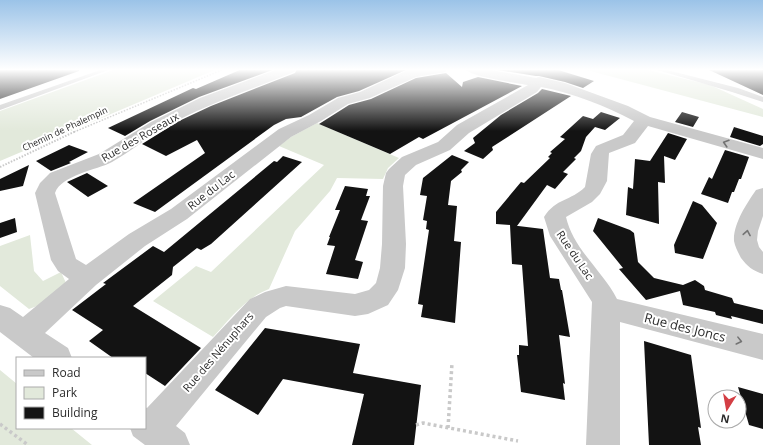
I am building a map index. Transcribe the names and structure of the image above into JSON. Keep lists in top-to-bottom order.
{
  "streets": {
    "street": [
      "Rue des Roseaux",
      "Rue du Lac",
      "Rue des Joncs",
      "Rue des Nénuphars"
    ],
    "path": ["Chemin de Phalempin"]
  },
  "crossings": [
    ["Rue des Roseaux", "Rue du Lac"],
    ["Rue du Lac", "Rue des Joncs"]
  ],
  "legend": ["Road", "Park", "Building"],
  "north": "bottom"
}
